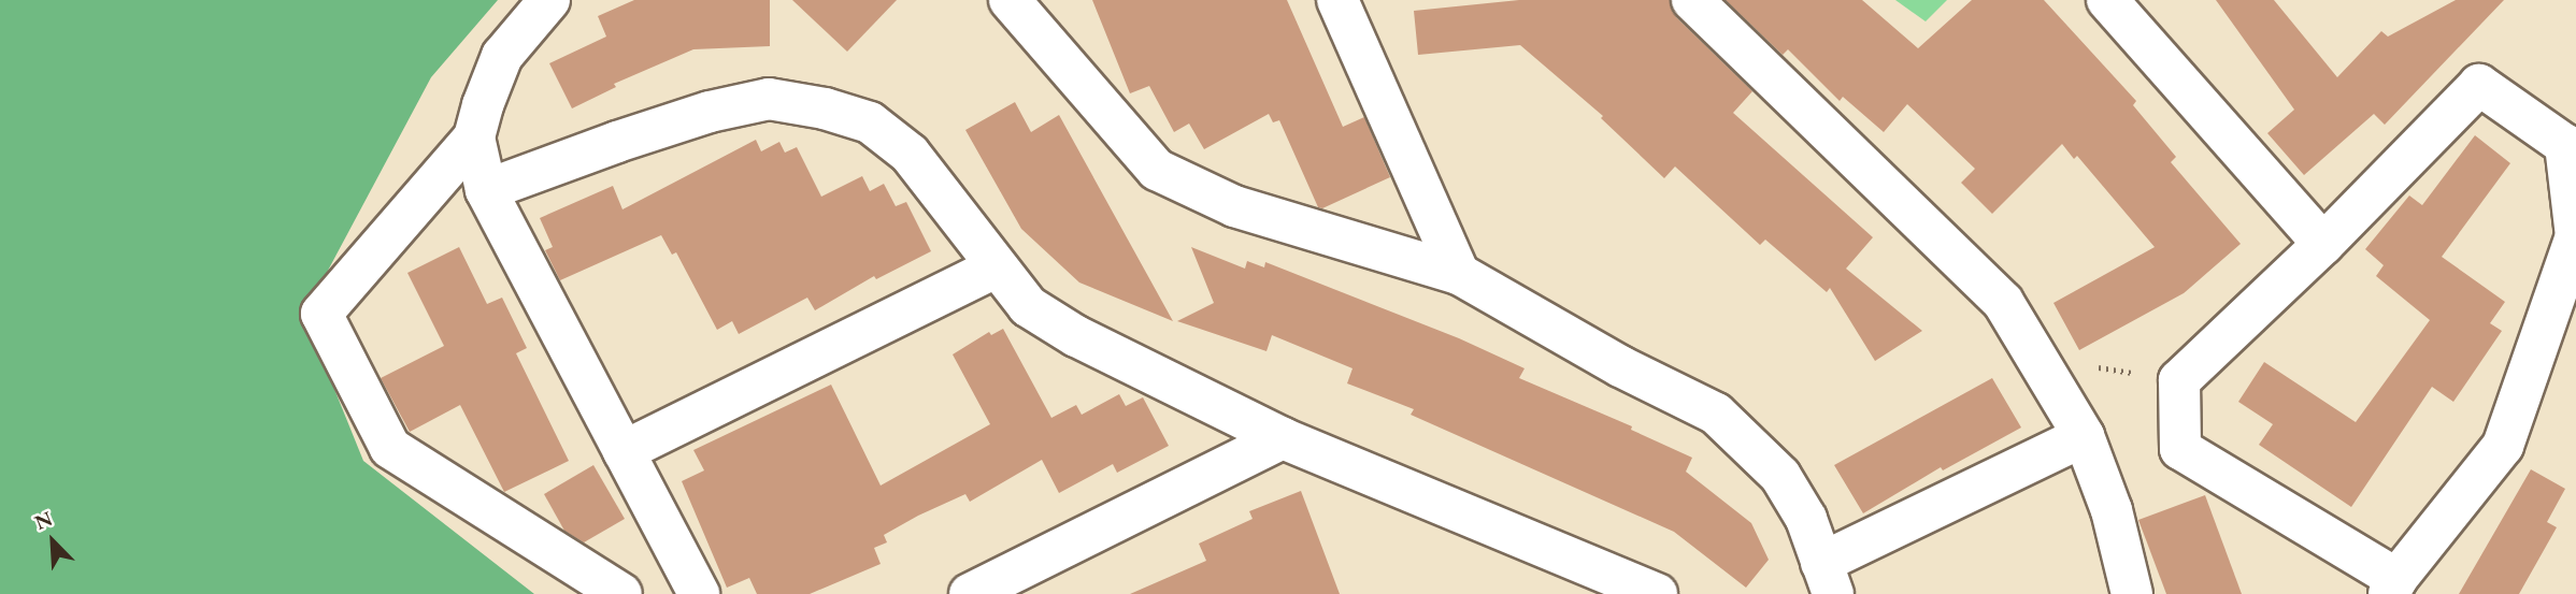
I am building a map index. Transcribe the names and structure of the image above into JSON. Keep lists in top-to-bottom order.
{
  "north": "top left"
}
